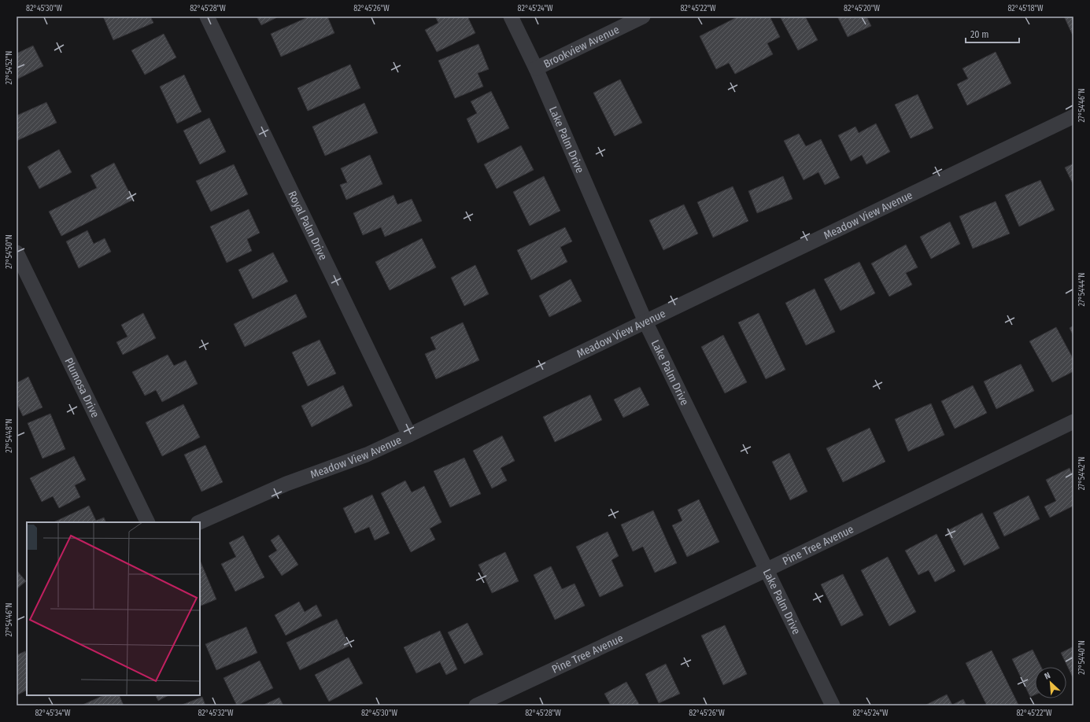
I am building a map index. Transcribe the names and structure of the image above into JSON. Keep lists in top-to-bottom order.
{
  "streets": {
    "street": [
      "Brookview Avenue",
      "Lake Palm Drive",
      "Meadow View Avenue",
      "Royal Palm Drive",
      "Plumosa Drive",
      "Pine Tree Avenue"
    ]
  },
  "crossings": [
    ["Brookview Avenue", "Lake Palm Drive"],
    ["Lake Palm Drive", "Meadow View Avenue"],
    ["Lake Palm Drive", "Pine Tree Avenue"],
    ["Meadow View Avenue", "Royal Palm Drive"]
  ],
  "scale_bar": "20 m",
  "north": "top left",
  "coordinates": [
    "82°45'30\"W",
    "82°45'28\"W",
    "82°45'26\"W",
    "82°45'24\"W",
    "82°45'22\"W",
    "82°45'20\"W",
    "82°45'18\"W",
    "27°54'52\"N",
    "27°54'46\"N",
    "27°54'50\"N",
    "27°54'44\"N",
    "27°54'48\"N",
    "27°54'42\"N",
    "27°54'40\"N",
    "82°45'34\"W",
    "82°45'32\"W"
  ]
}
